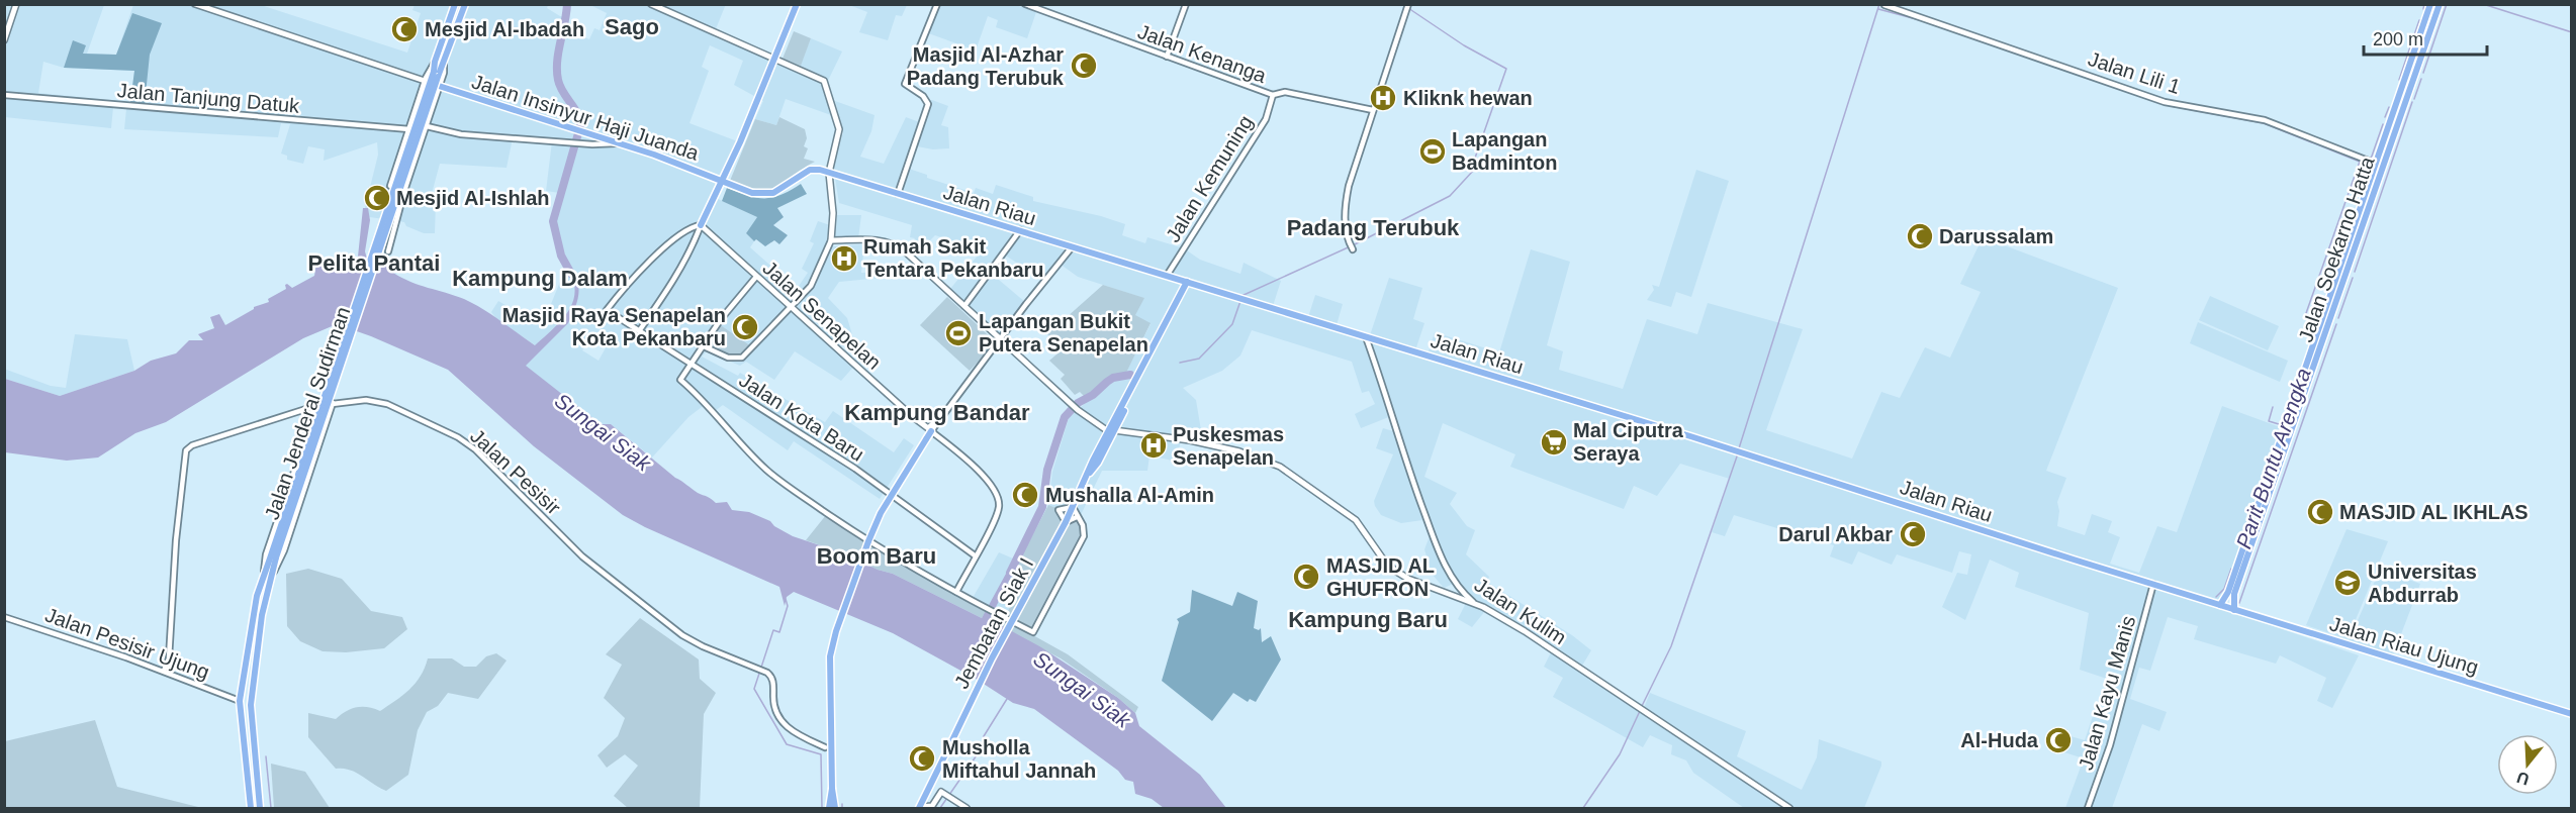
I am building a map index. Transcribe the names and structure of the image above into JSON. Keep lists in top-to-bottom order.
{
  "streets": {
    "main road": [
      "Jalan Insinyur Haji Juanda",
      "Jalan Riau",
      "Jalan Soekarno Hatta",
      "Jalan Senapelan",
      "Jalan Jenderal Sudirman",
      "Jalan Kulim",
      "Jembatan Siak I",
      "Jalan Riau Ujung"
    ],
    "street": [
      "Jalan Kenanga",
      "Jalan Lili 1",
      "Jalan Tanjung Datuk",
      "Jalan Kemuning",
      "Jalan Kota Baru",
      "Jalan Pesisir",
      "Jalan Pesisir Ujung",
      "Jalan Kayu Manis"
    ]
  },
  "crossings": [
    ["Jalan Kenanga", "Jalan Kemuning"],
    ["Jalan Lili 1", "Jalan Soekarno Hatta"],
    ["Jalan Insinyur Haji Juanda", "Jalan Riau"],
    ["Jalan Kemuning", "Jalan Riau"],
    ["Jalan Riau", "Jalan Soekarno Hatta"],
    ["Jalan Riau", "Jalan Kulim"],
    ["Jalan Riau", "Jembatan Siak I"],
    ["Jalan Riau", "Jalan Riau Ujung"],
    ["Jalan Riau", "Jalan Kayu Manis"],
    ["Jalan Soekarno Hatta", "Jalan Riau Ujung"],
    ["Jalan Senapelan", "Jalan Kota Baru"],
    ["Jalan Jenderal Sudirman", "Jalan Pesisir Ujung"],
    ["Jalan Pesisir", "Jalan Pesisir Ujung"]
  ],
  "districts": [
    "Sago",
    "Padang Terubuk",
    "Pelita Pantai",
    "Kampung Dalam",
    "Kampung Bandar",
    "Boom Baru",
    "Kampung Baru"
  ],
  "water": ["Sungai Siak", "Parit Buntu Arengka"],
  "places": {
    "mosque": [
      "Mesjid Al-Ibadah",
      "Masjid Al-Azhar Padang Terubuk",
      "Mesjid Al-Ishlah",
      "Darussalam",
      "Masjid Raya Senapelan Kota Pekanbaru",
      "Mushalla Al-Amin",
      "MASJID AL IKHLAS",
      "Darul Akbar",
      "MASJID AL GHUFRON",
      "Al-Huda",
      "Musholla Miftahul Jannah"
    ],
    "hospital": ["Kliknk hewan", "Rumah Sakit Tentara Pekanbaru", "Puskesmas Senapelan"],
    "sports": ["Lapangan Badminton", "Lapangan Bukit Putera Senapelan"],
    "supermarket": ["Mal Ciputra Seraya"],
    "school or university": ["Universitas Abdurrab"]
  },
  "scale_bar": "200 m",
  "north": "bottom"
}
